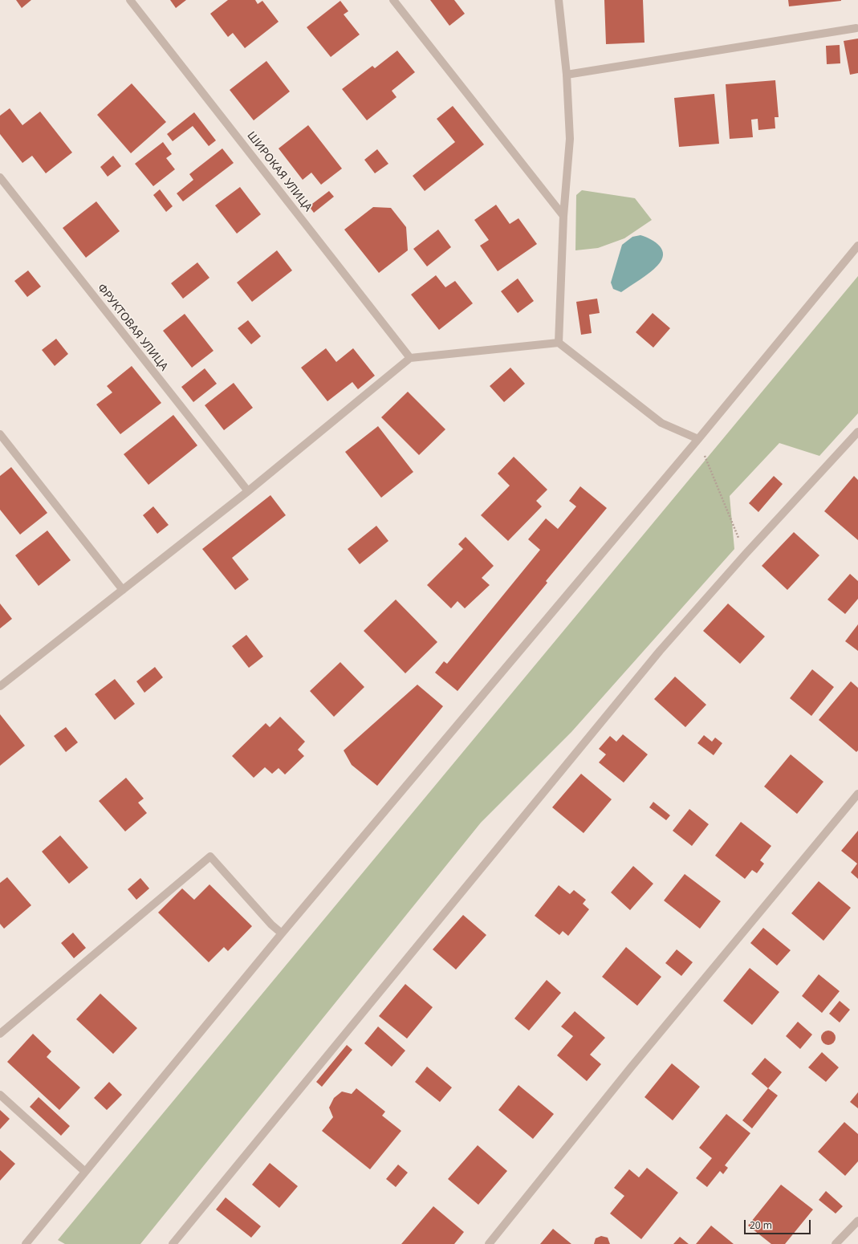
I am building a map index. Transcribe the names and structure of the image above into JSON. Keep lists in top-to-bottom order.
{
  "streets": {
    "street": ["ШИРОКАЯ УЛИЦА", "ФРУКТОВАЯ УЛИЦА"]
  },
  "scale_bar": "20 m"
}
